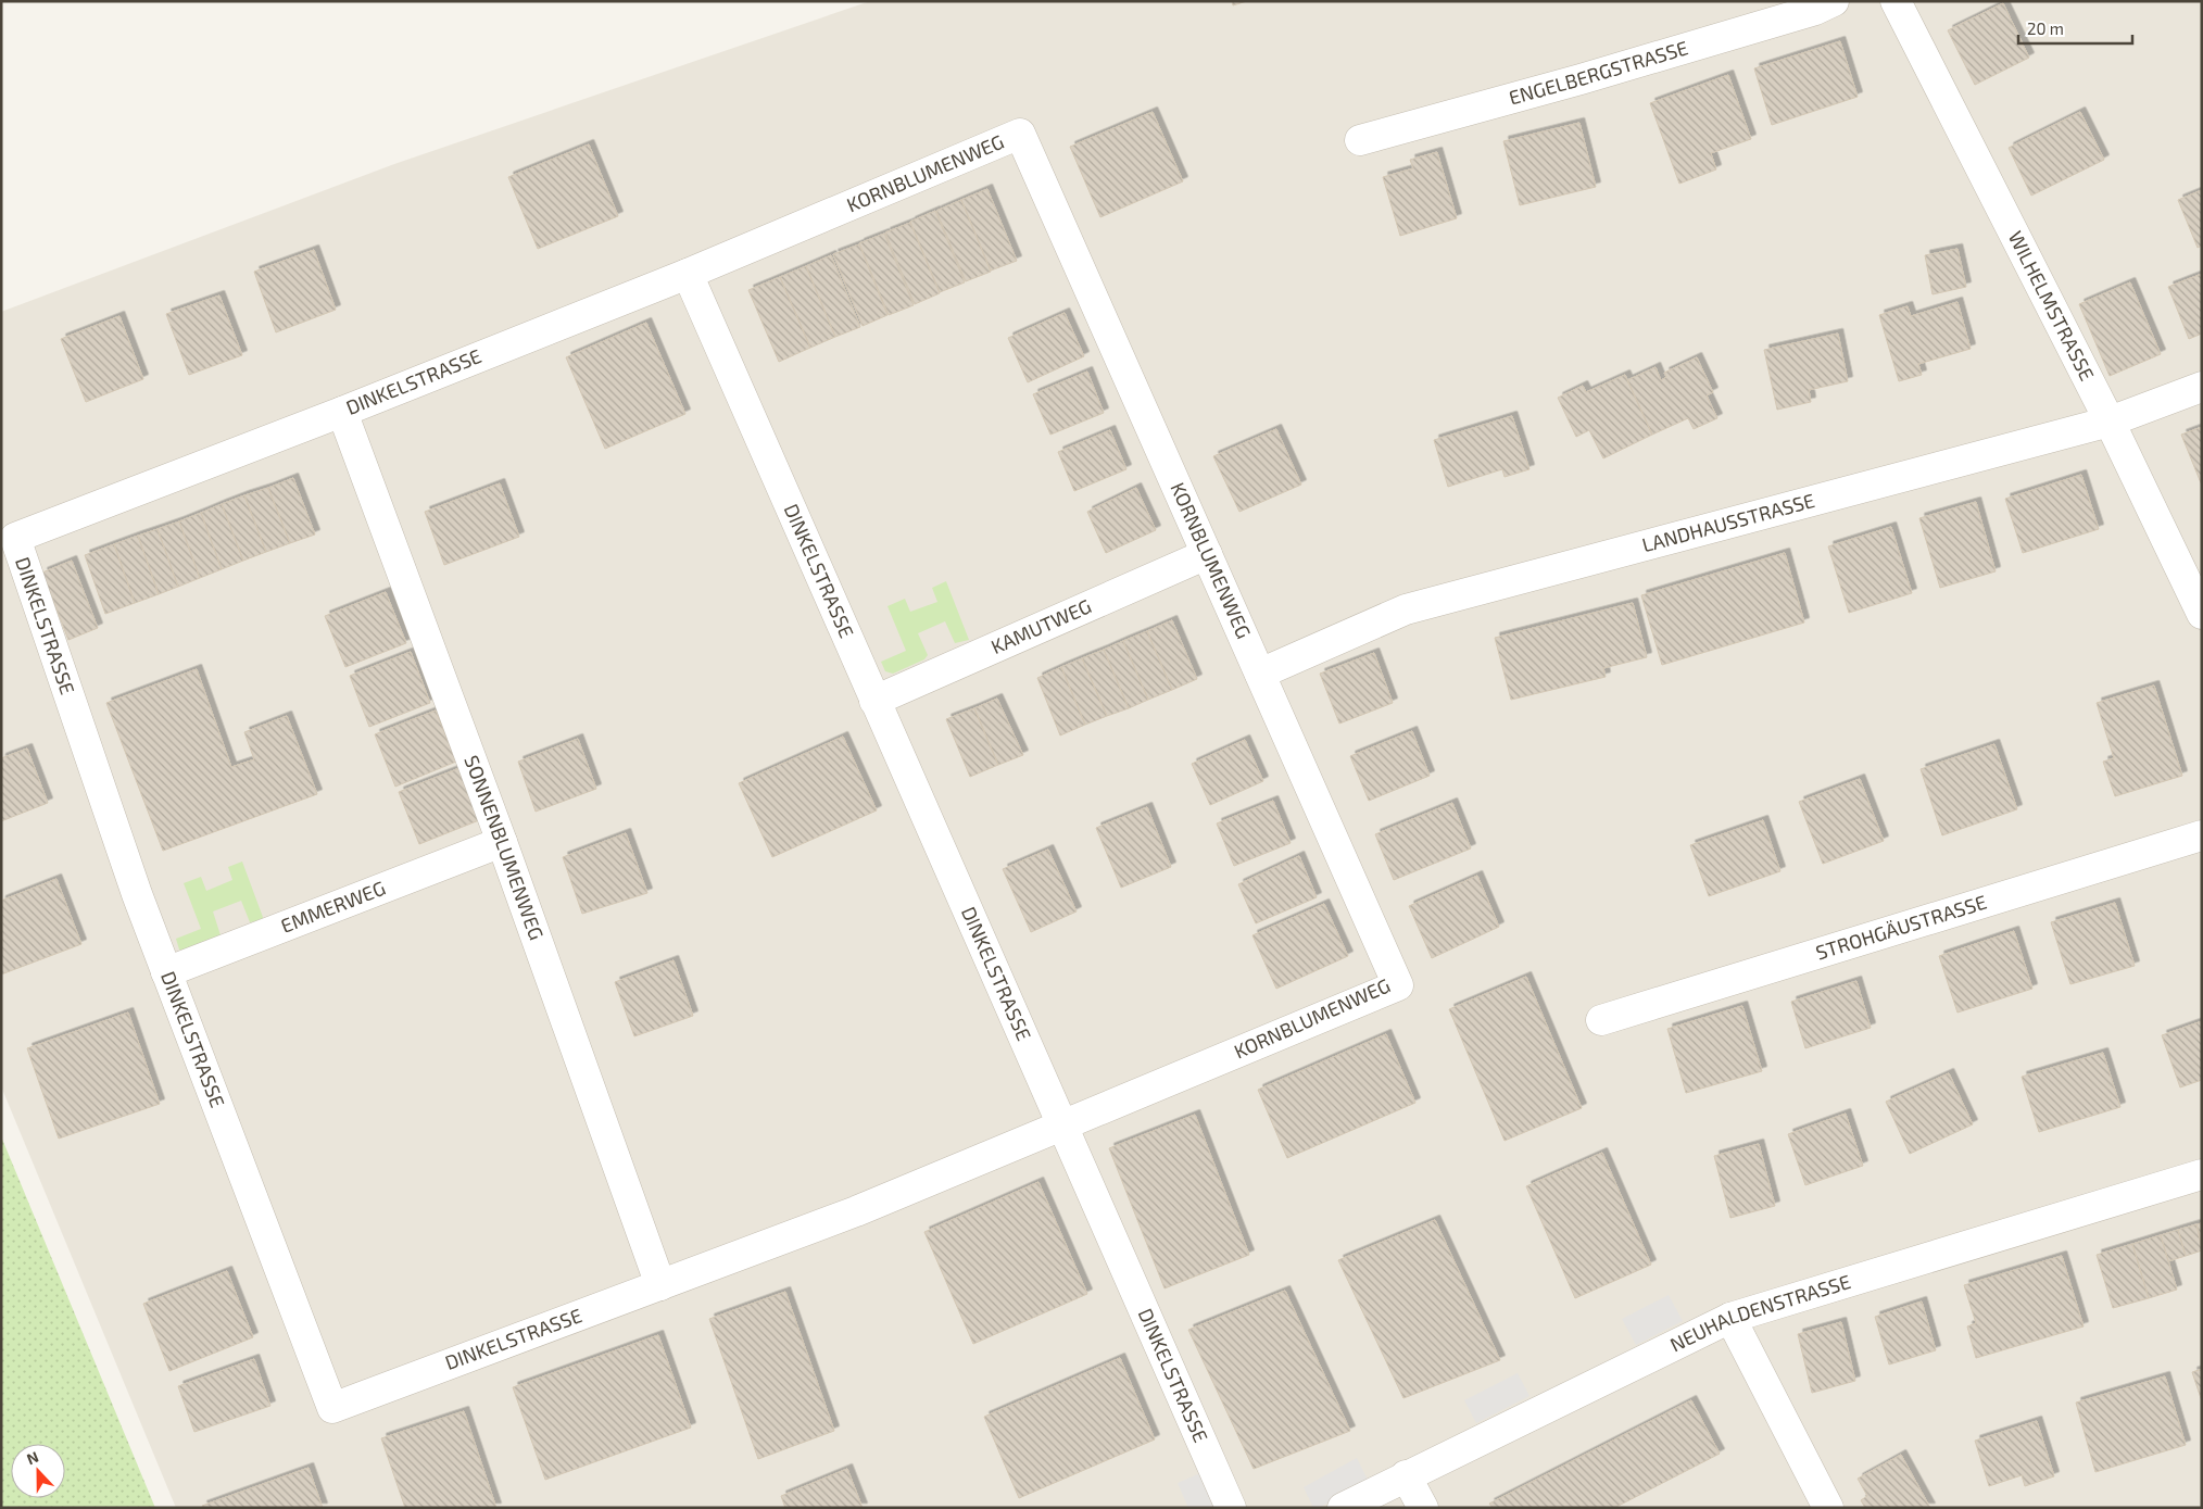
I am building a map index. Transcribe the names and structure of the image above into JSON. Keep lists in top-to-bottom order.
{
  "streets": {
    "street": [
      "ENGELBERGSTRASSE",
      "KORNBLUMENWEG",
      "WILHELMSTRASSE",
      "DINKELSTRASSE",
      "LANDHAUSSTRASSE",
      "KAMUTWEG",
      "SONNENBLUMENWEG",
      "EMMERWEG",
      "STROHGÄUSTRASSE",
      "NEUHALDENSTRASSE"
    ]
  },
  "crossings": [
    ["KORNBLUMENWEG", "DINKELSTRASSE"],
    ["KORNBLUMENWEG", "LANDHAUSSTRASSE"],
    ["KORNBLUMENWEG", "KAMUTWEG"],
    ["WILHELMSTRASSE", "LANDHAUSSTRASSE"],
    ["DINKELSTRASSE", "KAMUTWEG"],
    ["DINKELSTRASSE", "SONNENBLUMENWEG"],
    ["DINKELSTRASSE", "EMMERWEG"],
    ["SONNENBLUMENWEG", "EMMERWEG"]
  ],
  "scale_bar": "20 m",
  "north": "top"
}
